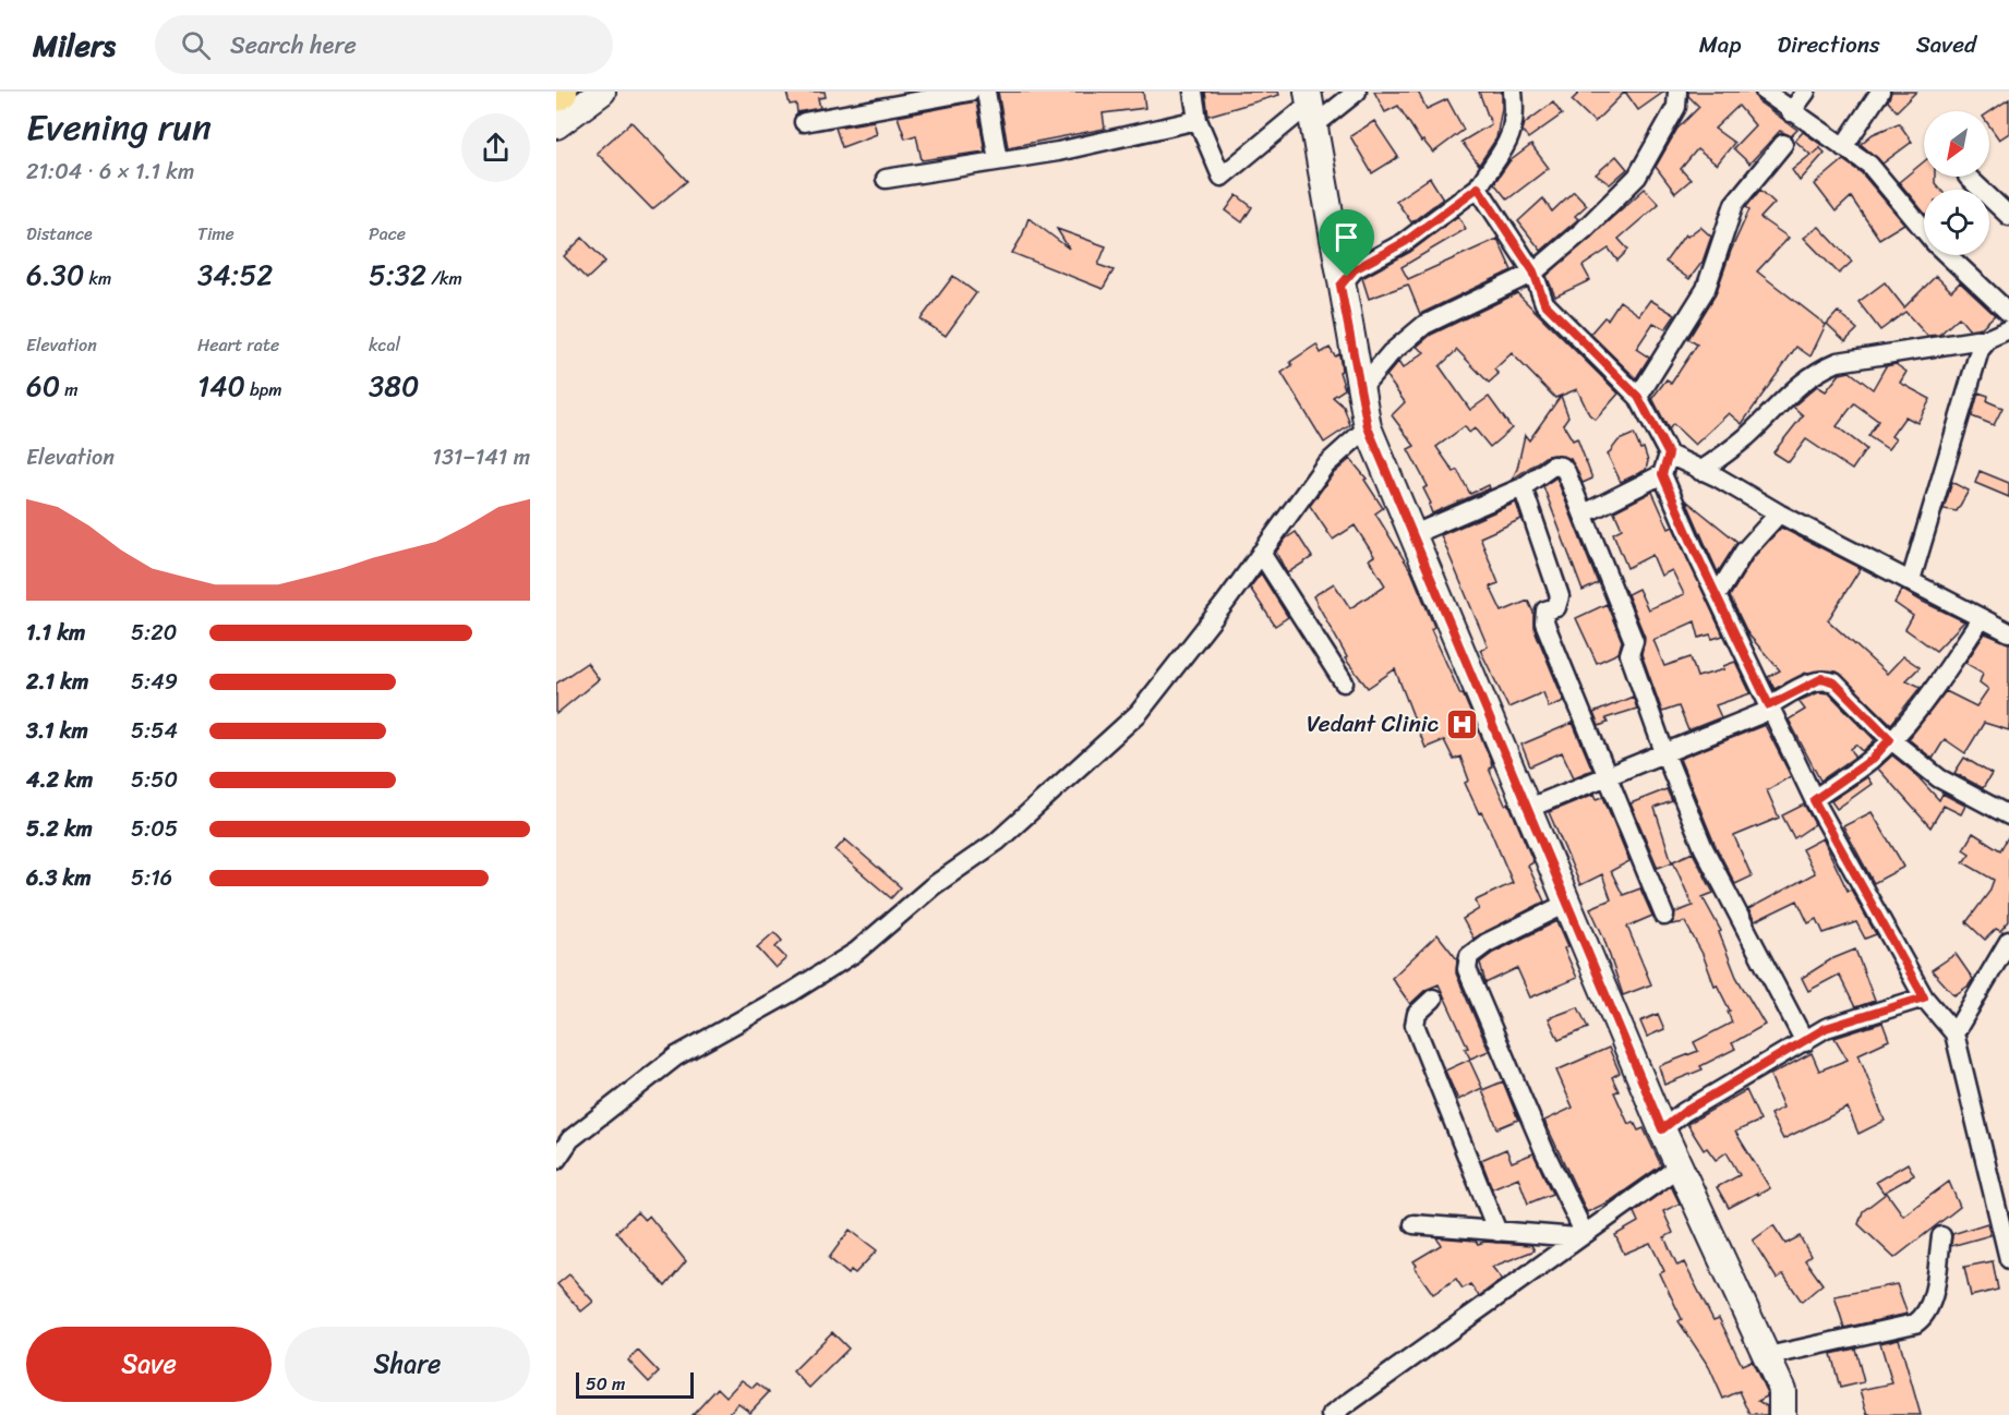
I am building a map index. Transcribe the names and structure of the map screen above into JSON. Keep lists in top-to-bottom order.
{
  "places": {
    "hospital": ["Vedant Clinic"]
  },
  "scale_bar": "50 m",
  "north": "bottom left",
  "page": {
    "header": "Milers",
    "search": "Search here",
    "nav": ["Map", "Directions", "Saved"],
    "heading": ["Evening run", "21:04 · 6 × 1.1 km"],
    "stats": [
      ["Distance", "6.30 km"],
      ["Time", "34:52"],
      ["Pace", "5:32 /km"],
      ["Elevation", "60 m"],
      ["Heart rate", "140 bpm"],
      ["kcal", "380"]
    ],
    "chart": ["Elevation", "131–141 m"],
    "list": [
      {
        "name": "1.1 km",
        "note": "5:20"
      },
      {
        "name": "2.1 km",
        "note": "5:49"
      },
      {
        "name": "3.1 km",
        "note": "5:54"
      },
      {
        "name": "4.2 km",
        "note": "5:50"
      },
      {
        "name": "5.2 km",
        "note": "5:05"
      },
      {
        "name": "6.3 km",
        "note": "5:16"
      }
    ],
    "buttons": ["Save", "Share"],
    "scale": "50 m"
  }
}
